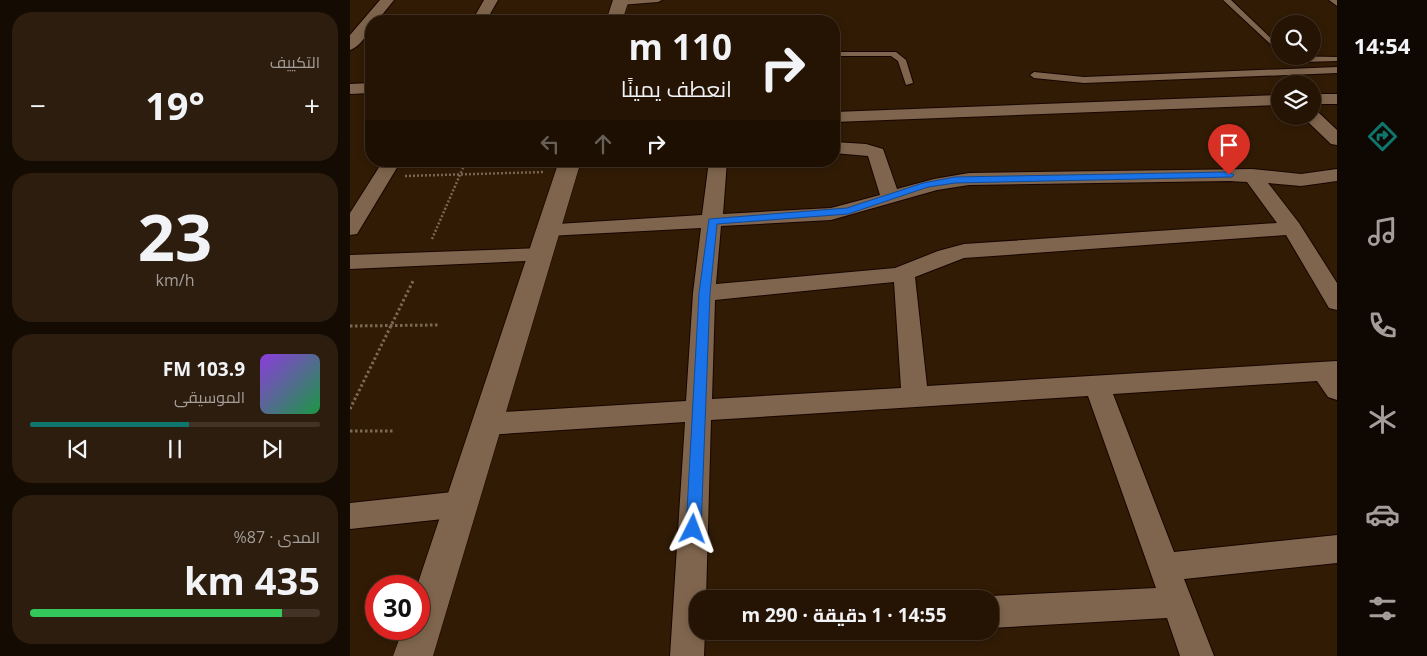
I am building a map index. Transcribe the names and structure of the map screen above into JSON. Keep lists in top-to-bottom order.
{
  "page": {
    "tabs": "14:54",
    "tile": [
      "التكييف",
      ["23", "km/h"],
      ["المدى · 87%", "435 km"]
    ],
    "turn": ["110 m", "انعطف يمينًا"],
    "heat": ["−", "19°", "+"],
    "song": ["103.9 FM", "الموسيقى"],
    "limit": "30",
    "trip": "14:55 · 1 دقيقة · 290 m"
  }
}
